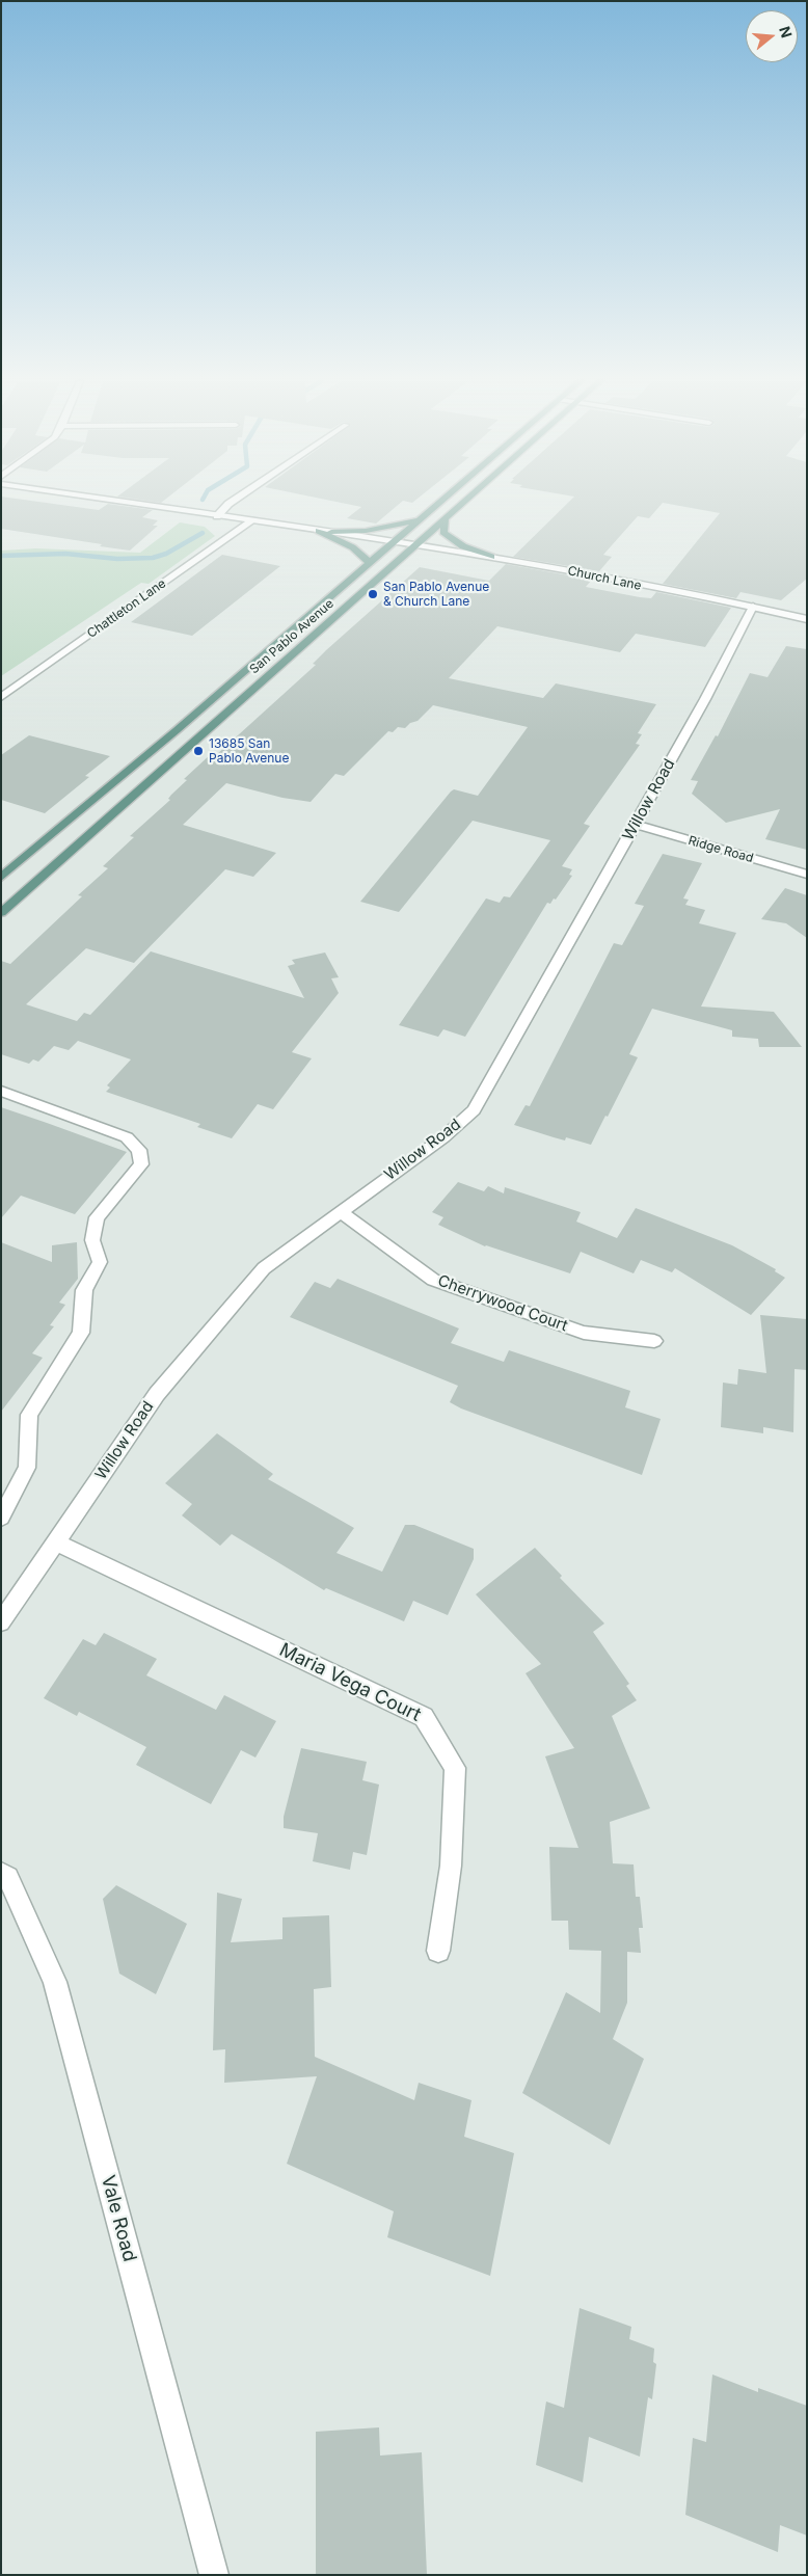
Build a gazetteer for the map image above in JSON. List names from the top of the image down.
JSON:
{
  "streets": {
    "main road": ["San Pablo Avenue"],
    "street": [
      "Church Lane",
      "Chattleton Lane",
      "Willow Road",
      "Ridge Road",
      "Cherrywood Court",
      "Maria Vega Court",
      "Vale Road"
    ]
  },
  "crossings": [
    ["Church Lane", "Chattleton Lane"],
    ["Church Lane", "San Pablo Avenue"],
    ["Church Lane", "Willow Road"],
    ["Willow Road", "Ridge Road"],
    ["Willow Road", "Cherrywood Court"],
    ["Willow Road", "Maria Vega Court"]
  ],
  "places": ["San Pablo Avenue & Church Lane", "13685 San Pablo Avenue"],
  "north": "right"
}
